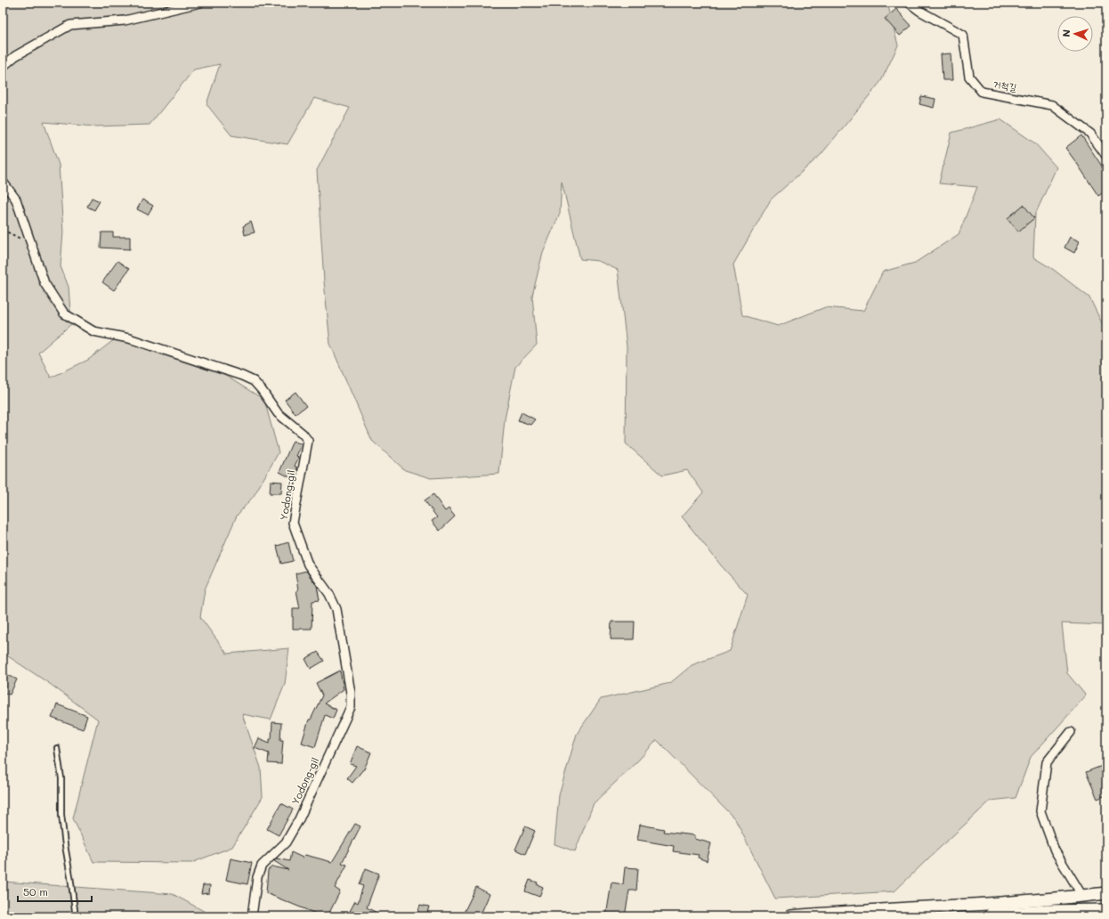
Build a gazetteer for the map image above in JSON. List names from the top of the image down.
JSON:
{
  "streets": {
    "street": ["거척길", "Yodong-gil"]
  },
  "scale_bar": "50 m",
  "north": "left"
}
